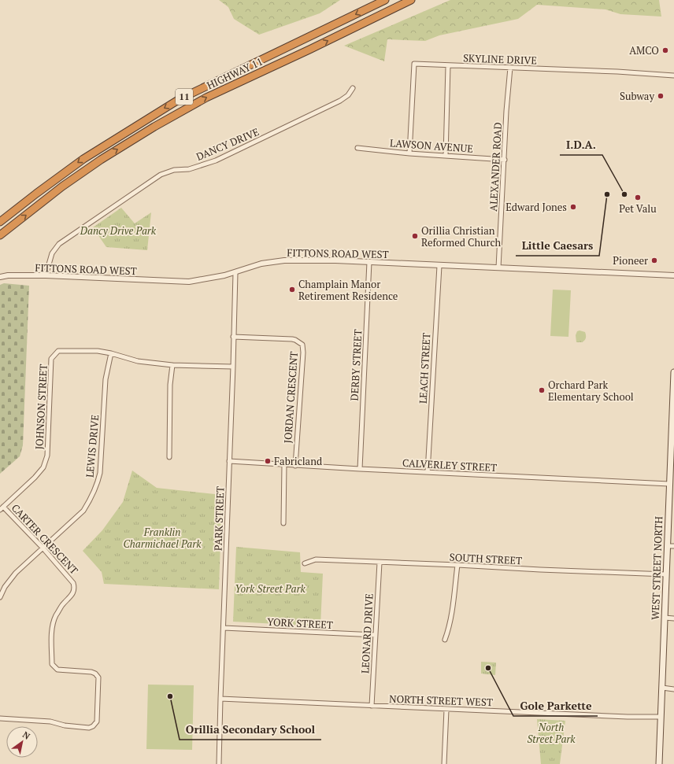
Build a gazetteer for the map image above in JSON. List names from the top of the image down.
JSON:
{
  "streets": {
    "highway": ["HIGHWAY 11", "11"],
    "main road": ["WEST STREET NORTH"],
    "street": [
      "SKYLINE DRIVE",
      "DANCY DRIVE",
      "LAWSON AVENUE",
      "ALEXANDER ROAD",
      "FITTONS ROAD WEST",
      "DERBY STREET",
      "LEACH STREET",
      "JORDAN CRESCENT",
      "JOHNSON STREET",
      "LEWIS DRIVE",
      "CALVERLEY STREET",
      "PARK STREET",
      "CARTER CRESCENT",
      "SOUTH STREET",
      "YORK STREET",
      "LEONARD DRIVE",
      "NORTH STREET WEST"
    ]
  },
  "crossings": [
    ["SKYLINE DRIVE", "LAWSON AVENUE"],
    ["SKYLINE DRIVE", "ALEXANDER ROAD"],
    ["DANCY DRIVE", "FITTONS ROAD WEST"],
    ["LAWSON AVENUE", "ALEXANDER ROAD"],
    ["ALEXANDER ROAD", "FITTONS ROAD WEST"],
    ["FITTONS ROAD WEST", "DERBY STREET"],
    ["FITTONS ROAD WEST", "LEACH STREET"],
    ["FITTONS ROAD WEST", "PARK STREET"],
    ["DERBY STREET", "CALVERLEY STREET"],
    ["LEACH STREET", "CALVERLEY STREET"],
    ["JORDAN CRESCENT", "CALVERLEY STREET"],
    ["JORDAN CRESCENT", "PARK STREET"],
    ["JOHNSON STREET", "LEWIS DRIVE"],
    ["JOHNSON STREET", "PARK STREET"],
    ["JOHNSON STREET", "CARTER CRESCENT"],
    ["LEWIS DRIVE", "CARTER CRESCENT"],
    ["CALVERLEY STREET", "PARK STREET"],
    ["CALVERLEY STREET", "WEST STREET NORTH"],
    ["PARK STREET", "YORK STREET"],
    ["PARK STREET", "NORTH STREET WEST"],
    ["SOUTH STREET", "WEST STREET NORTH"],
    ["SOUTH STREET", "LEONARD DRIVE"],
    ["WEST STREET NORTH", "NORTH STREET WEST"],
    ["YORK STREET", "LEONARD DRIVE"],
    ["LEONARD DRIVE", "NORTH STREET WEST"]
  ],
  "parks": [
    "Dancy Drive Park",
    "Franklin Charmichael Park",
    "York Street Park",
    "North Street Park"
  ],
  "places": [
    "AMCO",
    "Subway",
    "Little Caesars",
    "I.D.A.",
    "Pet Valu",
    "Edward Jones",
    "Orillia Christian Reformed Church",
    "Pioneer",
    "Champlain Manor Retirement Residence",
    "Orchard Park Elementary School",
    "Fabricland",
    "Gole Parkette",
    "Orillia Secondary School"
  ],
  "north": "top right"
}
